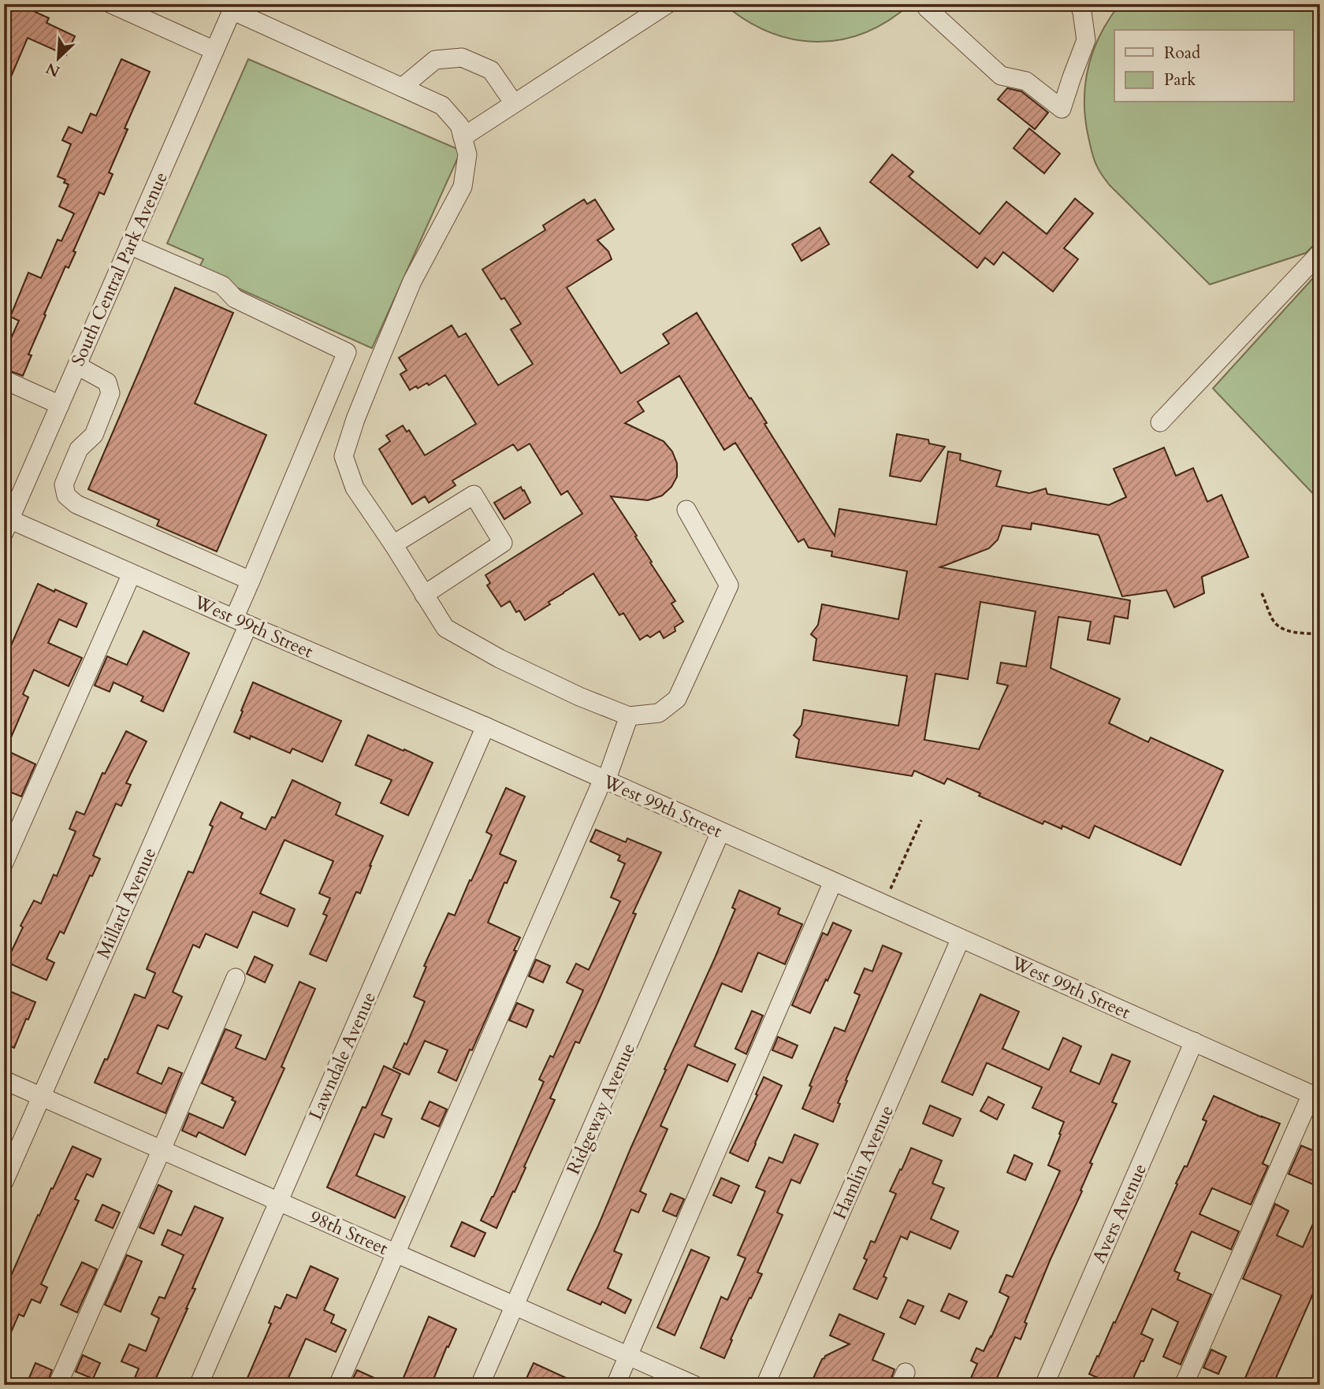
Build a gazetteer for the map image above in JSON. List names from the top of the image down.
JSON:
{
  "streets": {
    "street": [
      "South Central Park Avenue",
      "West 99th Street",
      "Millard Avenue",
      "Lawndale Avenue",
      "Ridgeway Avenue",
      "Hamlin Avenue",
      "Avers Avenue",
      "98th Street"
    ]
  },
  "crossings": [
    ["South Central Park Avenue", "West 99th Street"],
    ["South Central Park Avenue", "Millard Avenue"],
    ["West 99th Street", "Millard Avenue"],
    ["West 99th Street", "Lawndale Avenue"],
    ["West 99th Street", "Ridgeway Avenue"],
    ["West 99th Street", "Hamlin Avenue"],
    ["West 99th Street", "Avers Avenue"],
    ["Millard Avenue", "98th Street"],
    ["Lawndale Avenue", "98th Street"],
    ["Ridgeway Avenue", "98th Street"]
  ],
  "legend": ["Road", "Park"],
  "north": "bottom left"
}
